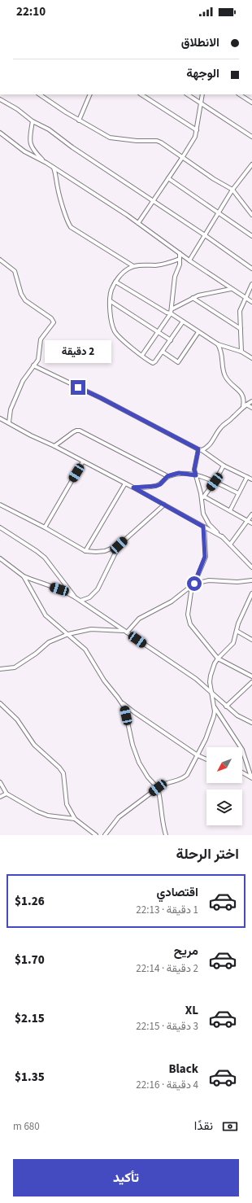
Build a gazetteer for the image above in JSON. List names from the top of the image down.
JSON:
{
  "north": "bottom left",
  "page": {
    "status": "22:10",
    "banner": ["الانطلاق", "الوجهة"],
    "bubble": "2 دقيقة",
    "heading": "اختر الرحلة",
    "list": [
      {
        "name": "اقتصادي",
        "note": "1 دقيقة · 22:13",
        "value": "$1.26"
      },
      {
        "name": "مريح",
        "note": "2 دقيقة · 22:14",
        "value": "$1.70"
      },
      {
        "name": "XL",
        "note": "3 دقيقة · 22:15",
        "value": "$2.15"
      },
      {
        "name": "Black",
        "note": "4 دقيقة · 22:16",
        "value": "$1.35"
      }
    ],
    "pay": ["نقدًا", "680 m"],
    "buttons": "تأكيد"
  }
}
